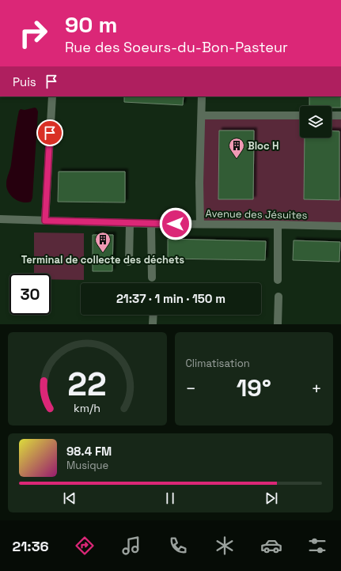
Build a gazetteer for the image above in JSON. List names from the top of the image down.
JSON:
{
  "streets": {
    "street": ["Avenue des Jésuites"]
  },
  "places": {
    "building": ["Bloc H", "Terminal de collecte des déchets"]
  },
  "page": {
    "turn": ["90 m", "Rue des Soeurs-du-Bon-Pasteur"],
    "then": "Puis",
    "limit": "30",
    "trip": "21:37 · 1 min · 150 m",
    "tile": "Climatisation",
    "heat": ["−", "19°", "+"],
    "song": ["98.4 FM", "Musique"],
    "tabs": "21:36",
    "gauge": ["22", "km/h"]
  }
}
